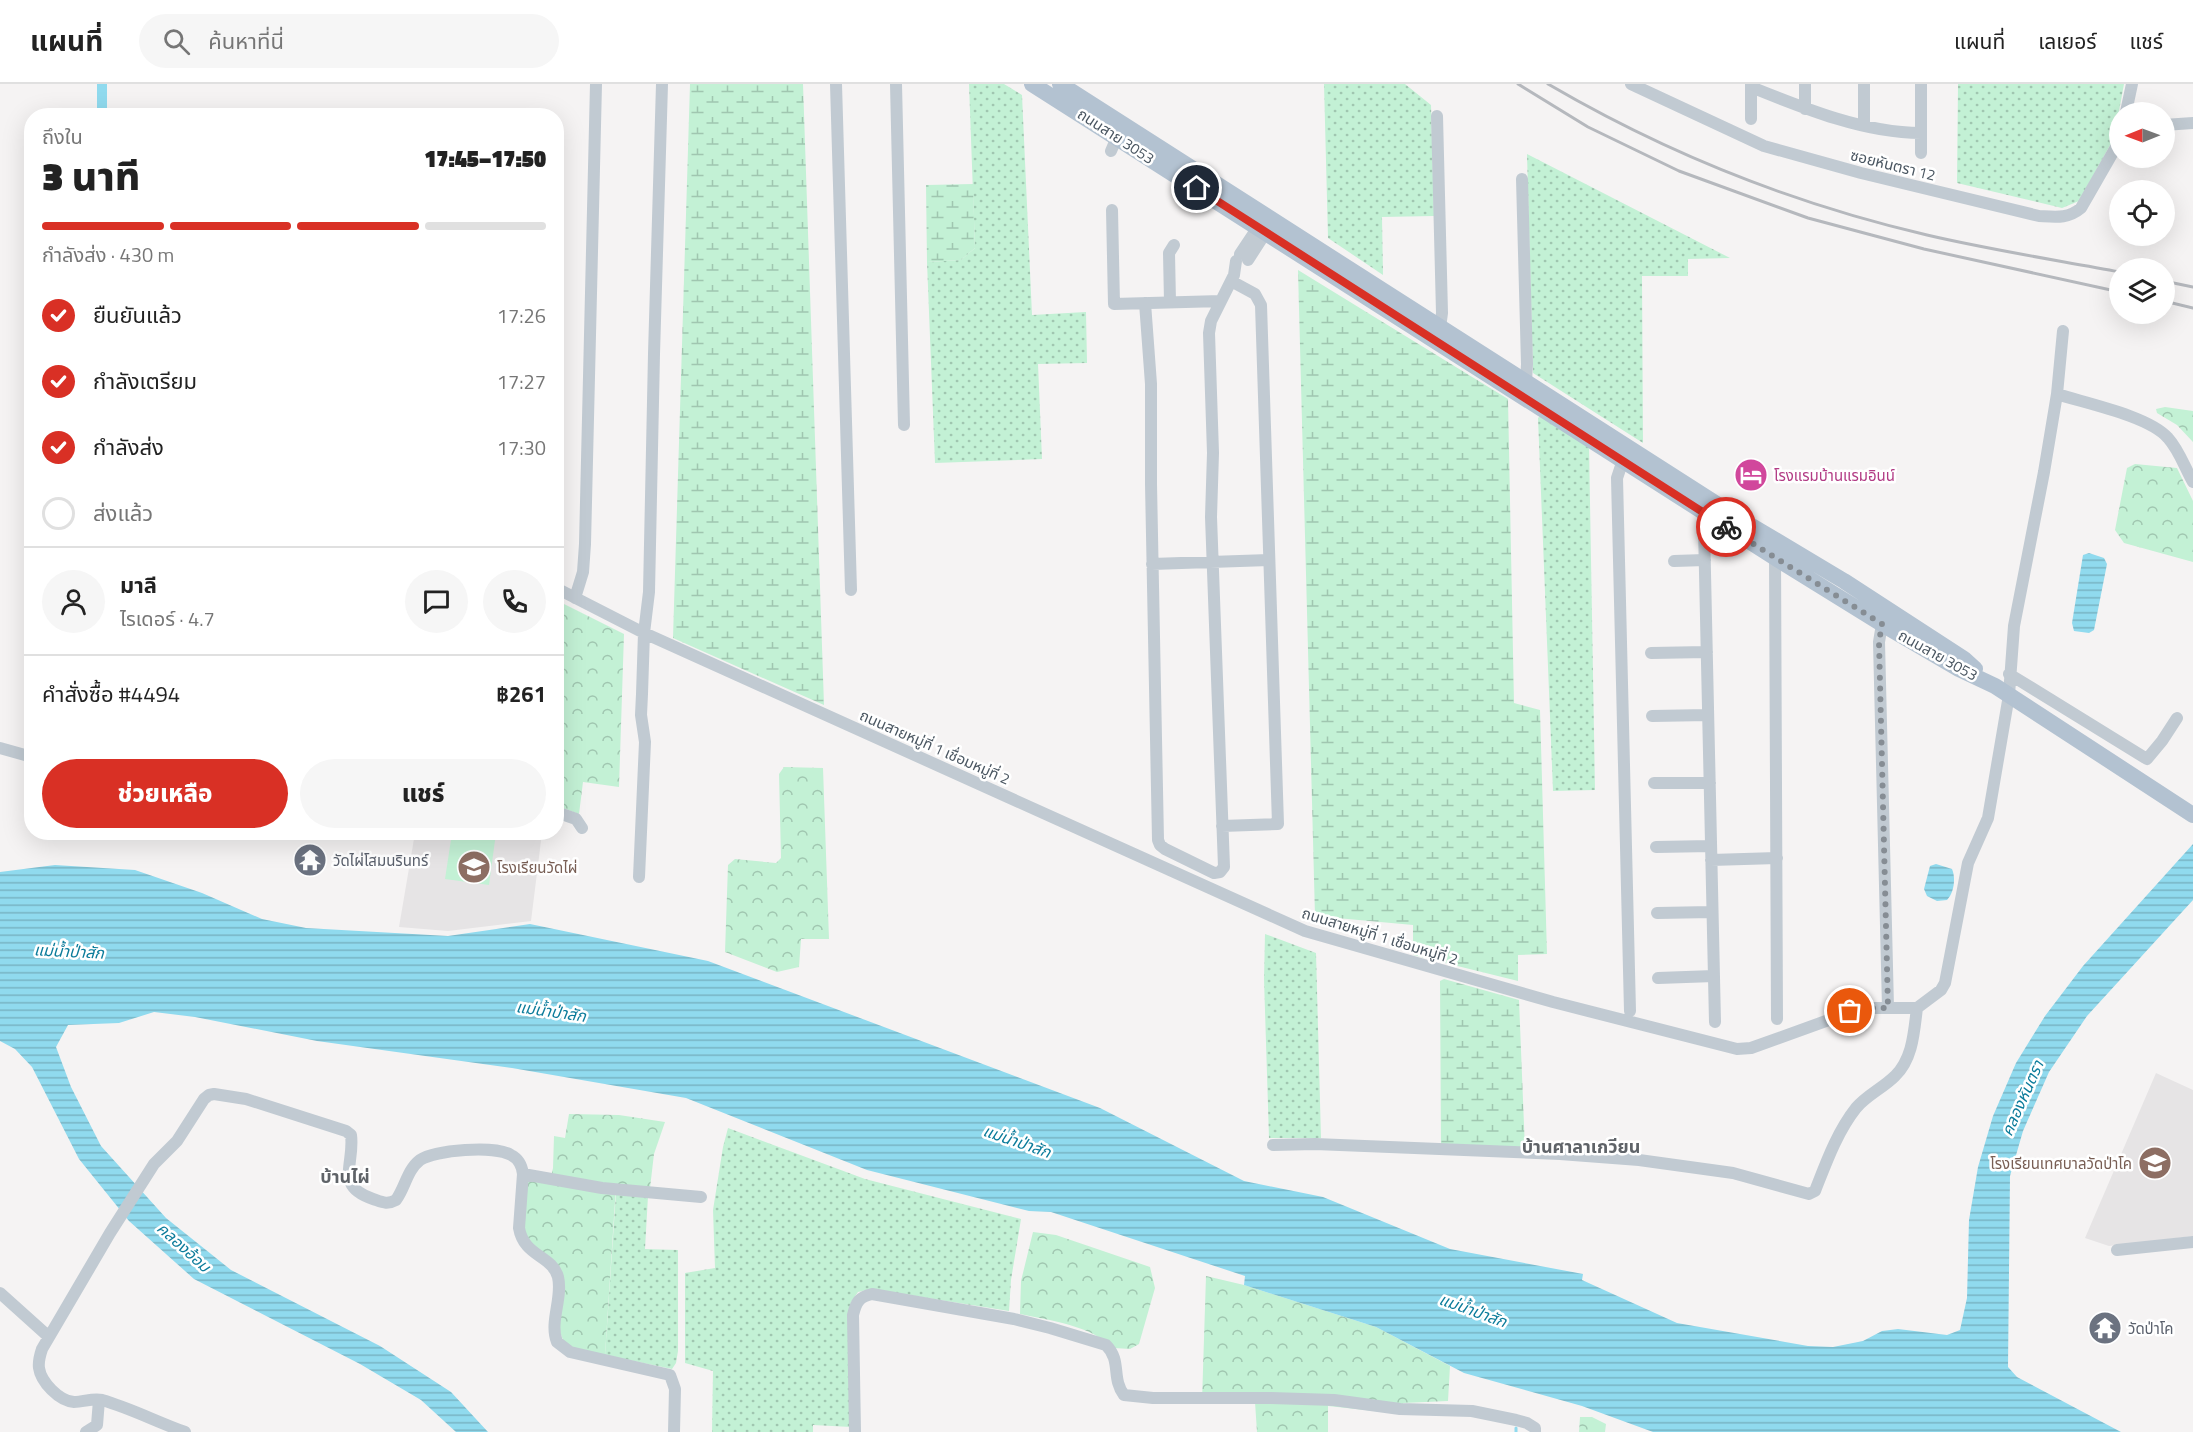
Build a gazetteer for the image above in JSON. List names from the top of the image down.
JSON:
{
  "streets": {
    "main road": ["ถนนสาย 3053"],
    "street": ["ซอยหันตรา 12", "ถนนสายหมู่ที่ 1 เชื่อมหมู่ที่ 2"]
  },
  "districts": ["บ้านศาลาเกวียน", "บ้านไผ่"],
  "water": ["แม่น้ำป่าสัก", "คลองหันตรา", "คลองอ้อม"],
  "places": {
    "hotel": ["โรงแรมบ้านแรมอินน์"],
    "temple": ["วัดไผ่โสมนรินทร์", "วัดป่าโค"],
    "school or university": ["โรงเรียนวัดไผ่", "โรงเรียนเทศบาลวัดป่าโค"]
  },
  "north": "left",
  "page": {
    "header": "แผนที่",
    "search": "ค้นหาที่นี่",
    "nav": ["แผนที่", "เลเยอร์", "แชร์"],
    "heading": ["3 นาที", "ถึงใน", "17:45–17:50"],
    "panel": [
      "มาลี",
      "ไรเดอร์ · 4.7",
      "คำสั่งซื้อ #4494",
      "฿261"
    ],
    "bar": "กำลังส่ง · 430 m",
    "list": [
      ["ยืนยันแล้ว", "17:26"],
      ["กำลังเตรียม", "17:27"],
      ["กำลังส่ง", "17:30"],
      "ส่งแล้ว"
    ],
    "buttons": ["ช่วยเหลือ", "แชร์"]
  }
}
